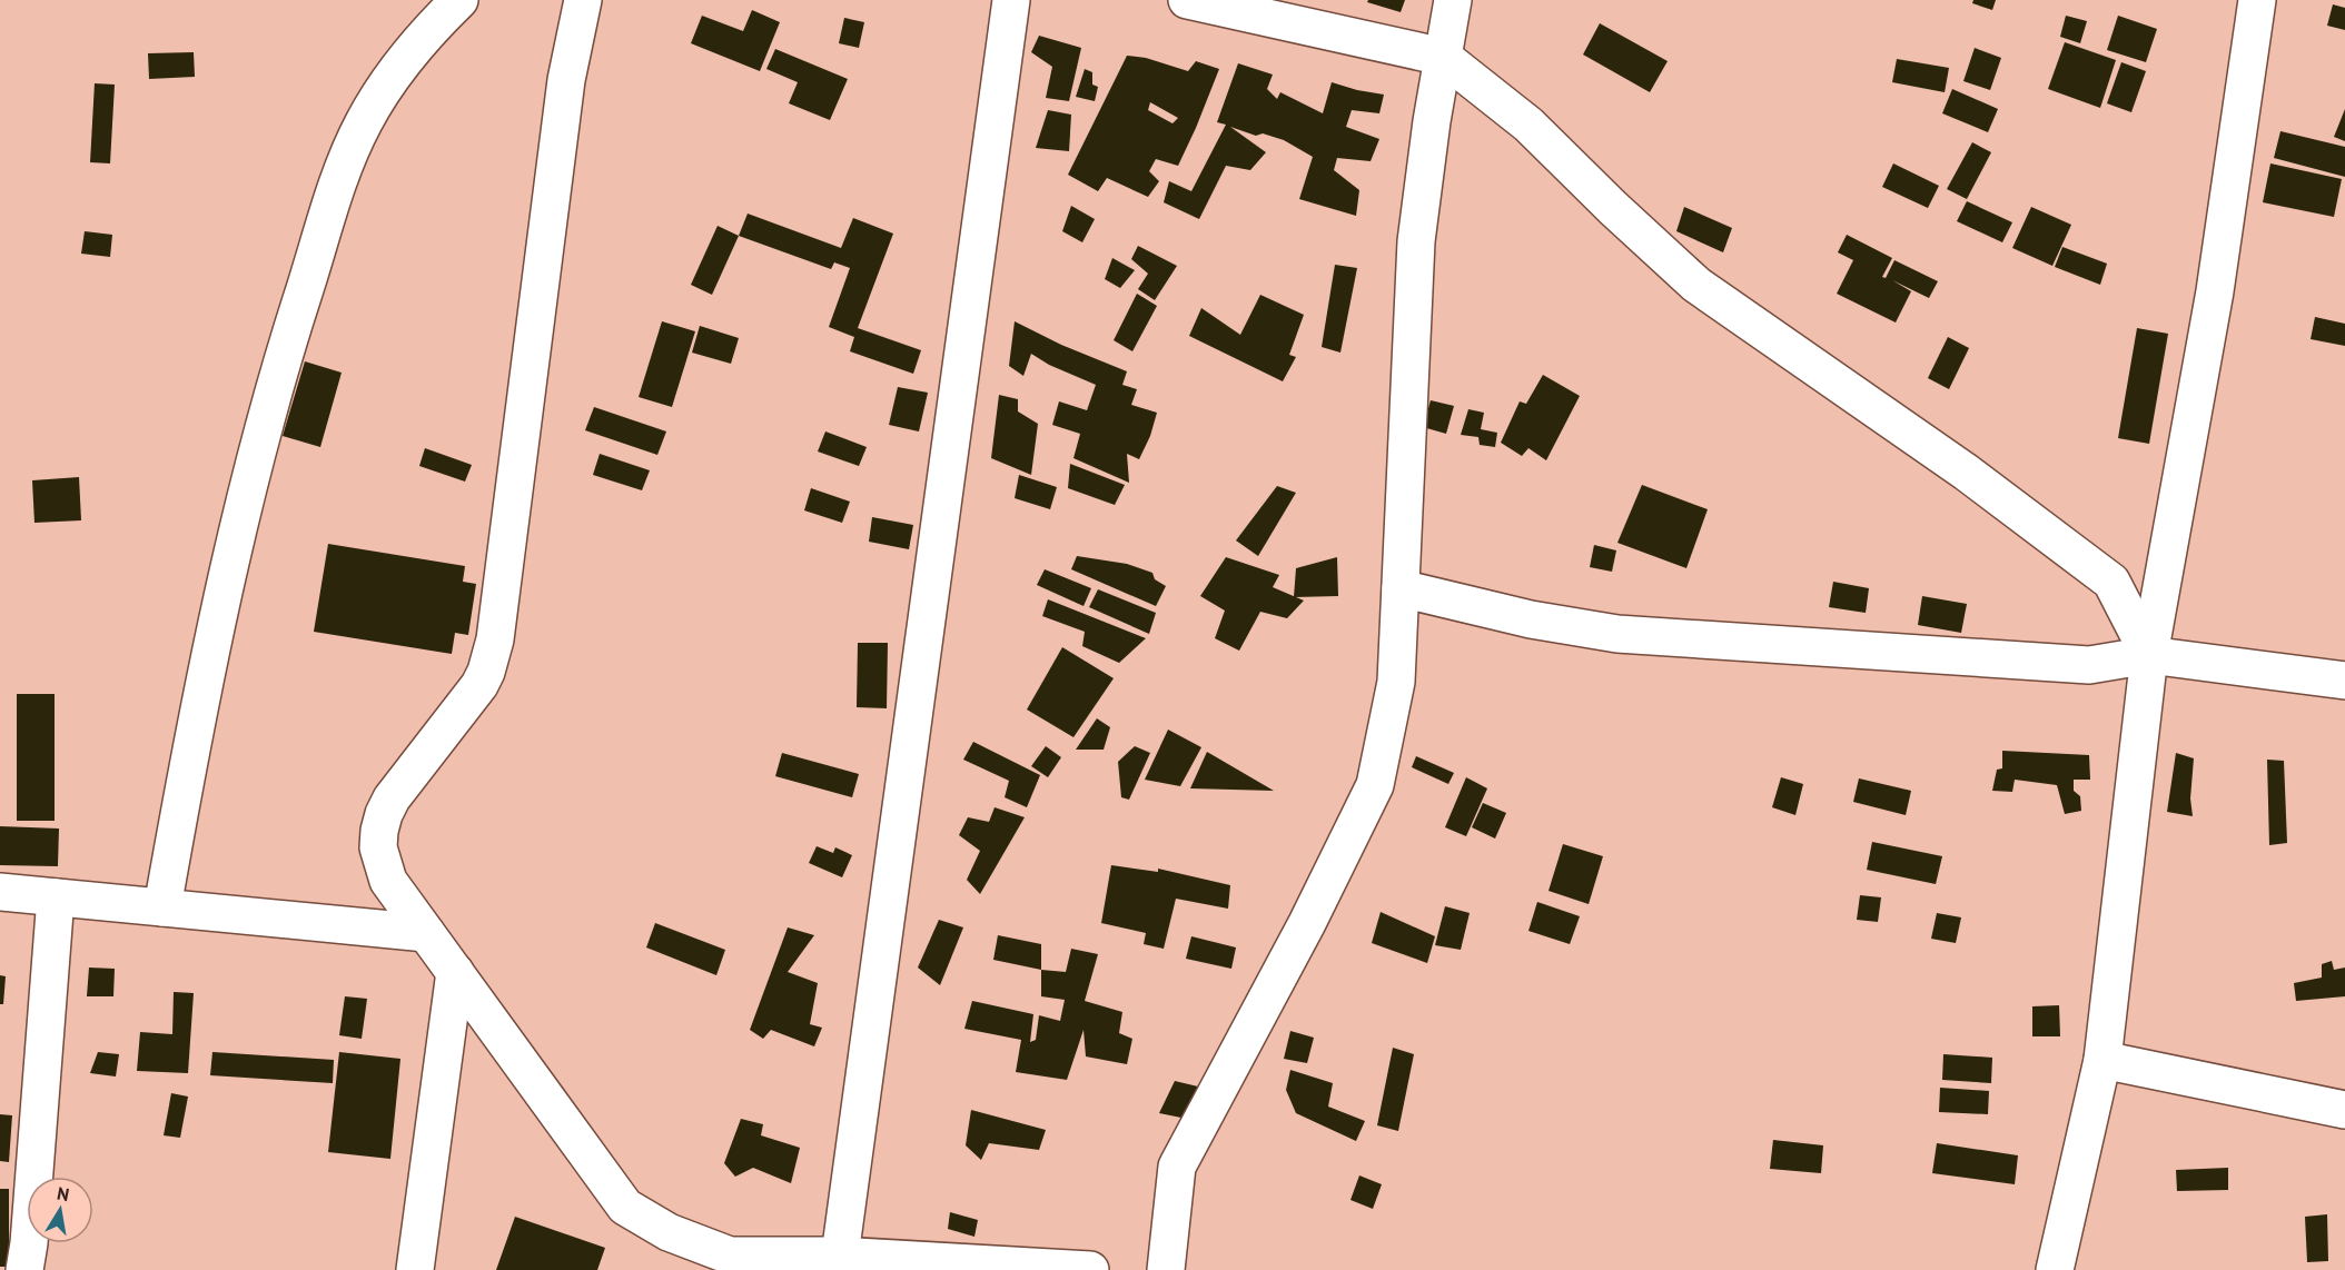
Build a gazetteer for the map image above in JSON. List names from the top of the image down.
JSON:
{
  "north": "top"
}
